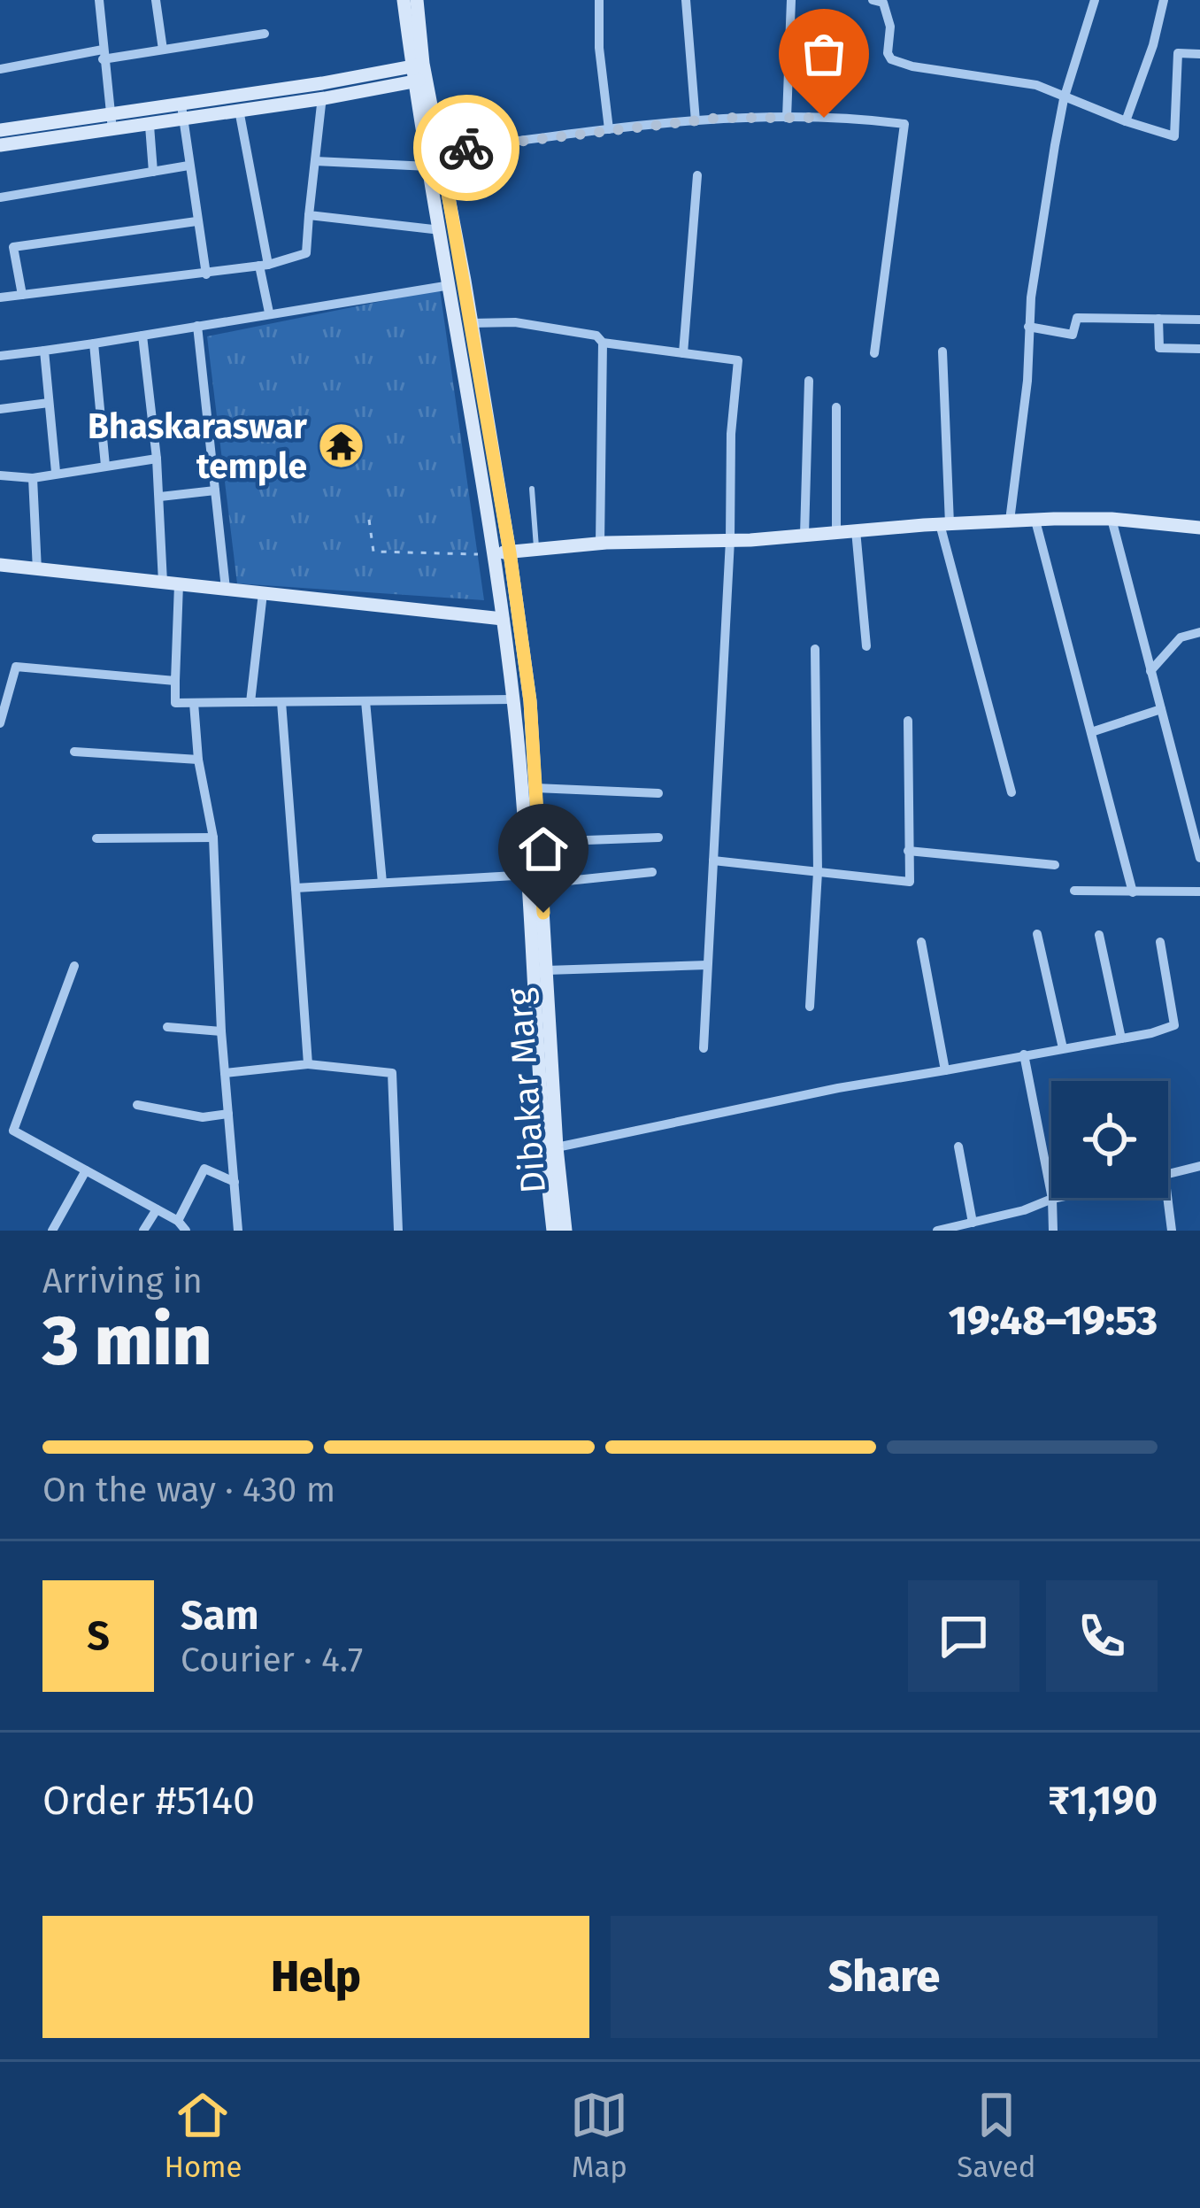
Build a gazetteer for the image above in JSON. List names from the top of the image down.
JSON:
{
  "streets": {
    "main road": ["Dibakar Marg"]
  },
  "places": {
    "temple": ["Bhaskaraswar temple"]
  },
  "page": {
    "heading": ["3 min", "Arriving in", "19:48–19:53"],
    "panel": [
      "Sam",
      "Courier · 4.7",
      "Order #5140",
      "₹1,190"
    ],
    "bar": "On the way · 430 m",
    "round": "S",
    "buttons": ["Help", "Share"],
    "tabs": ["Home", "Map", "Saved"]
  }
}
